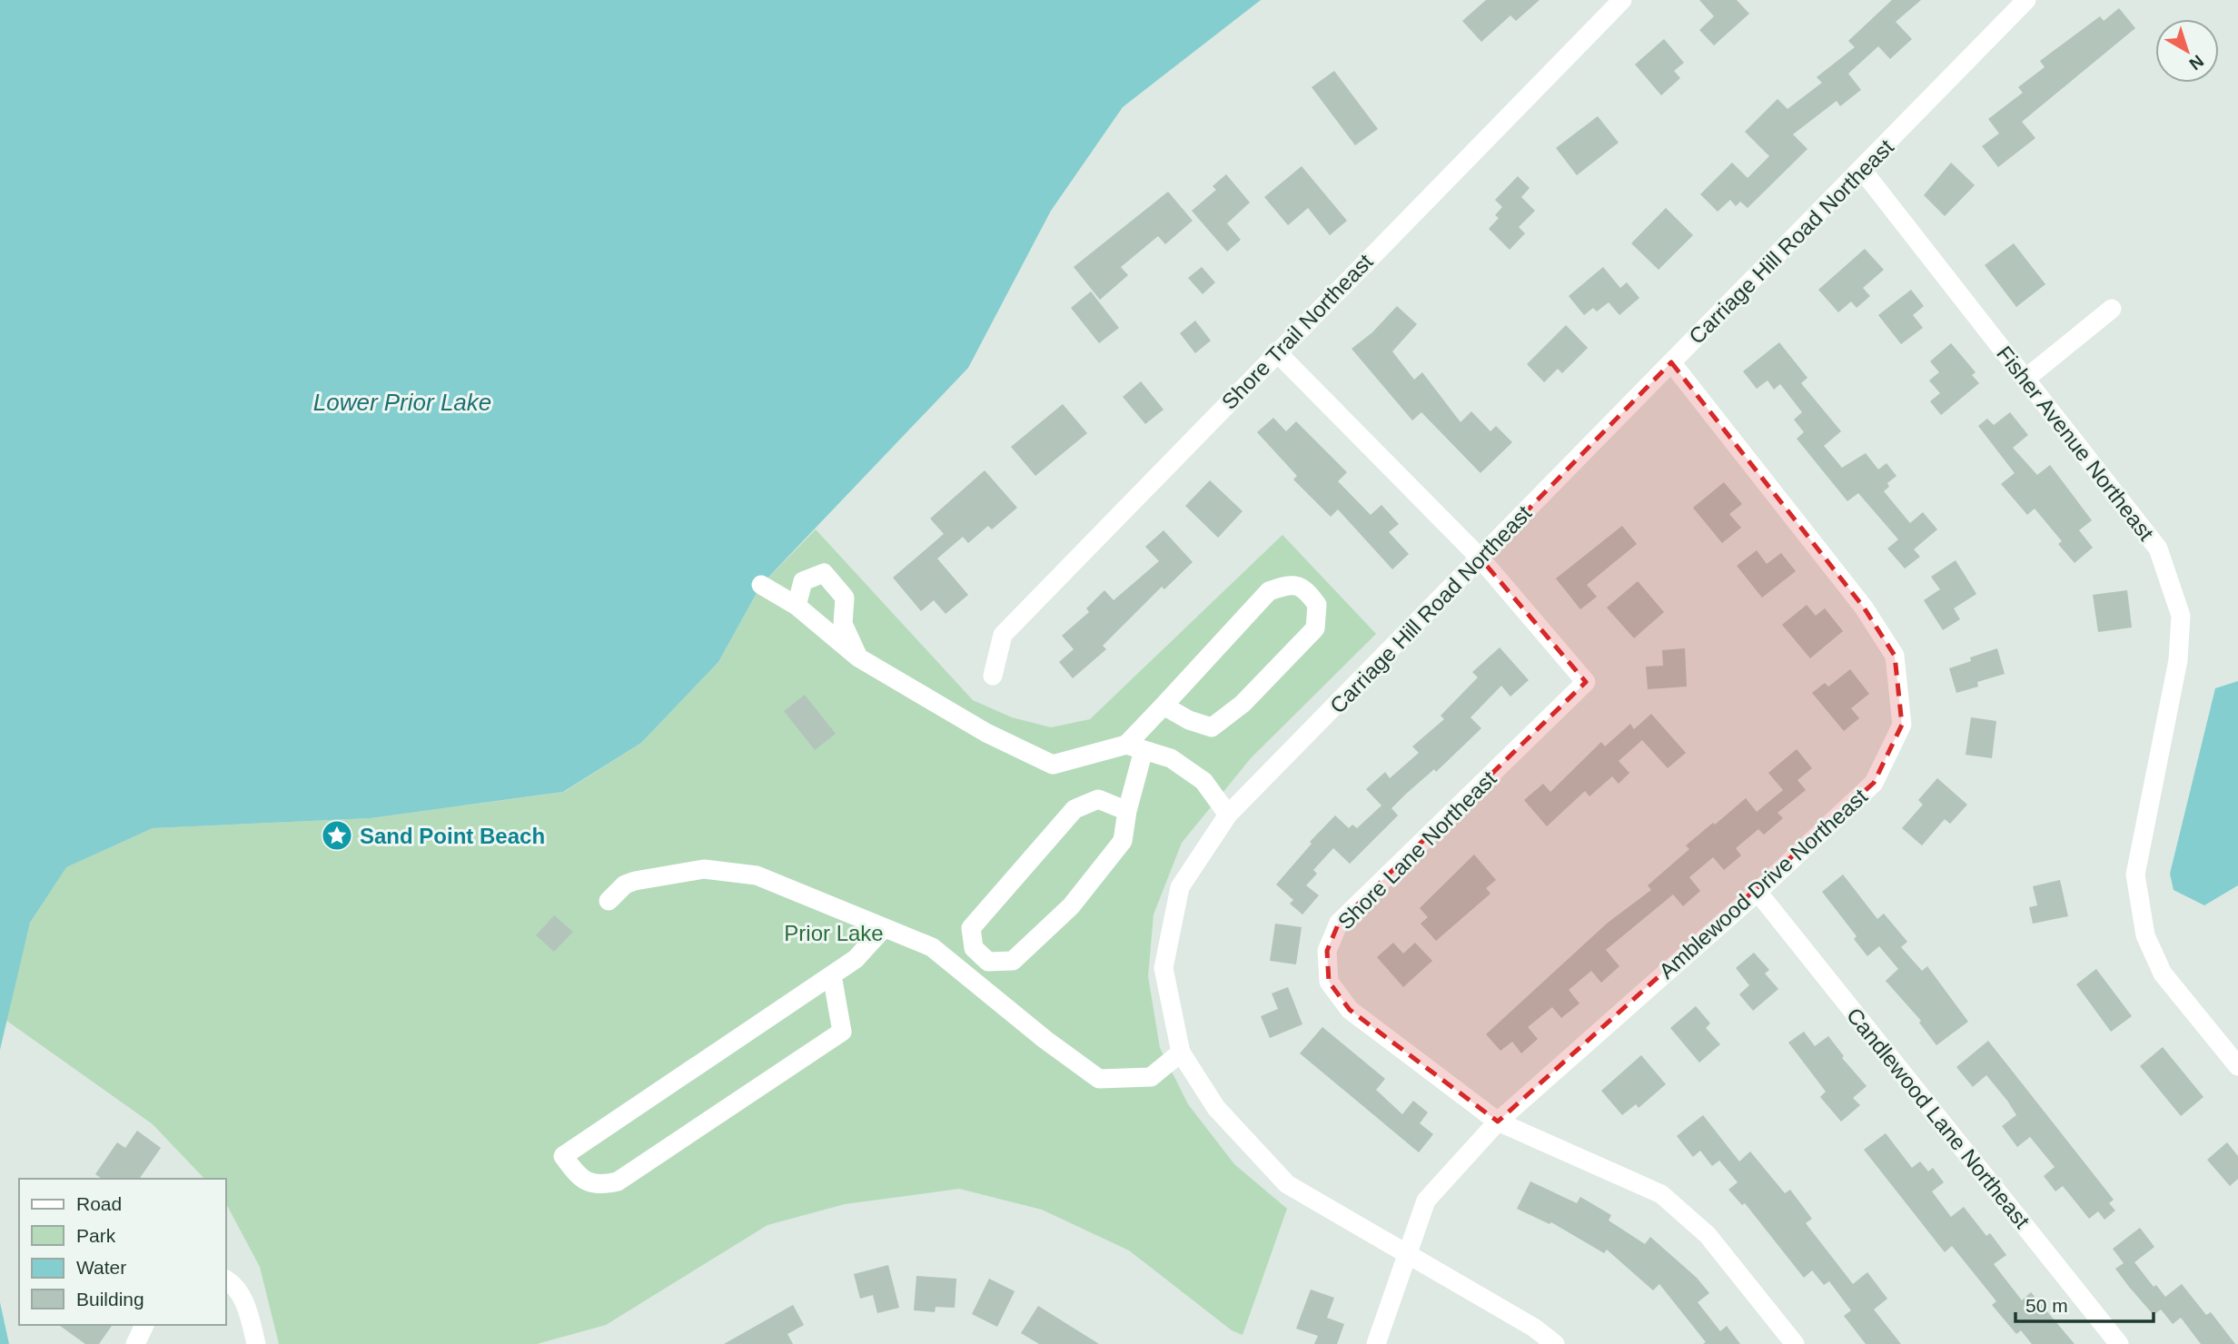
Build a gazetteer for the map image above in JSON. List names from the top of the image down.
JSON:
{
  "streets": {
    "street": [
      "Carriage Hill Road Northeast",
      "Shore Trail Northeast",
      "Fisher Avenue Northeast",
      "Shore Lane Northeast",
      "Amblewood Drive Northeast",
      "Candlewood Lane Northeast"
    ]
  },
  "crossings": [
    ["Carriage Hill Road Northeast", "Fisher Avenue Northeast"],
    ["Carriage Hill Road Northeast", "Shore Lane Northeast"],
    ["Carriage Hill Road Northeast", "Amblewood Drive Northeast"],
    ["Shore Trail Northeast", "Shore Lane Northeast"],
    ["Shore Lane Northeast", "Amblewood Drive Northeast"],
    ["Amblewood Drive Northeast", "Candlewood Lane Northeast"]
  ],
  "water": ["Lower Prior Lake"],
  "parks": ["Prior Lake"],
  "places": {
    "place": ["Sand Point Beach"]
  },
  "legend": [
    "Road",
    "Park",
    "Water",
    "Building"
  ],
  "scale_bar": "50 m",
  "north": "bottom right"
}
